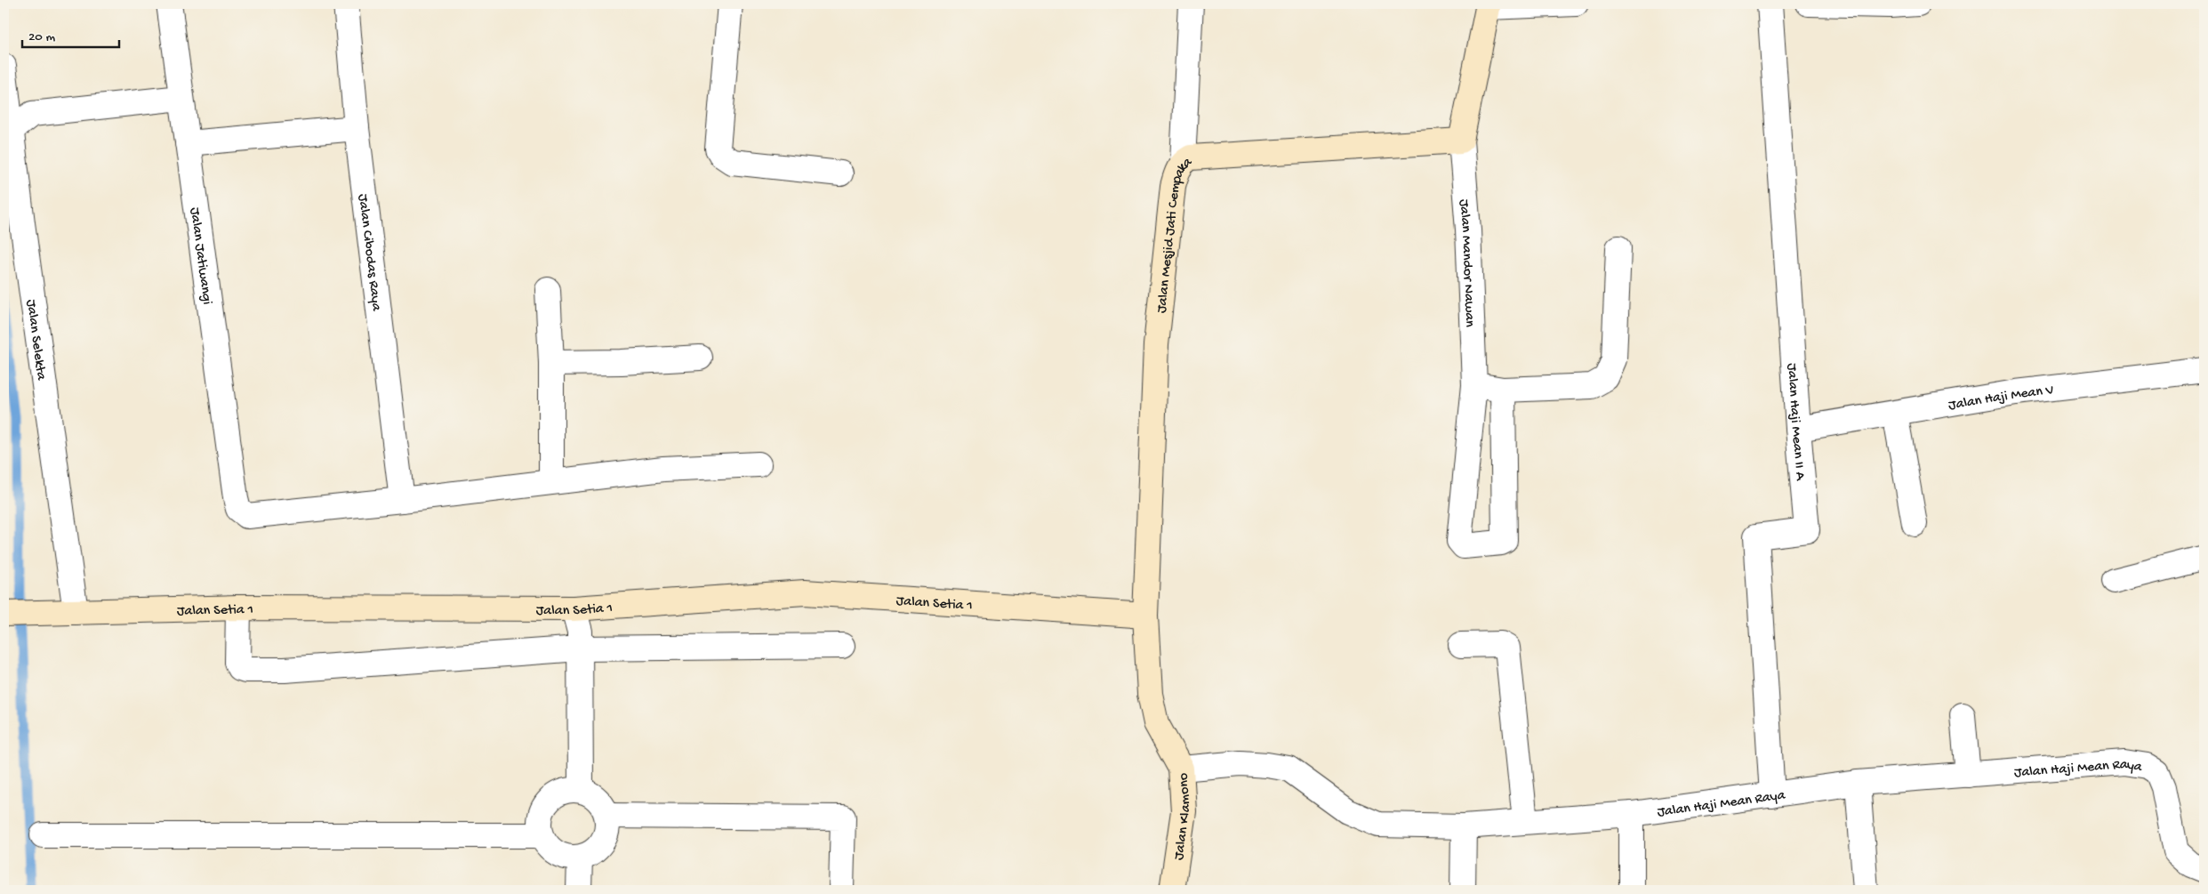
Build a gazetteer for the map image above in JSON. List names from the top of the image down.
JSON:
{
  "streets": {
    "street": [
      "Jalan Mesjid Jati Cempaka",
      "Jalan Cibodas Raya",
      "Jalan Jatiwangi",
      "Jalan Mandor Nawan",
      "Jalan Selekta",
      "Jalan Haji Mean V",
      "Jalan Haji Mean II A",
      "Jalan Setia 1",
      "Jalan Haji Mean Raya",
      "Jalan Klamono"
    ]
  },
  "crossings": [
    ["Jalan Mesjid Jati Cempaka", "Jalan Mandor Nawan"],
    ["Jalan Mesjid Jati Cempaka", "Jalan Setia 1"],
    ["Jalan Mesjid Jati Cempaka", "Jalan Klamono"],
    ["Jalan Cibodas Raya", "Jalan Jatiwangi"],
    ["Jalan Selekta", "Jalan Setia 1"],
    ["Jalan Haji Mean V", "Jalan Haji Mean II A"],
    ["Jalan Haji Mean II A", "Jalan Haji Mean Raya"],
    ["Jalan Setia 1", "Jalan Klamono"],
    ["Jalan Haji Mean Raya", "Jalan Klamono"]
  ],
  "scale_bar": "20 m"
}
